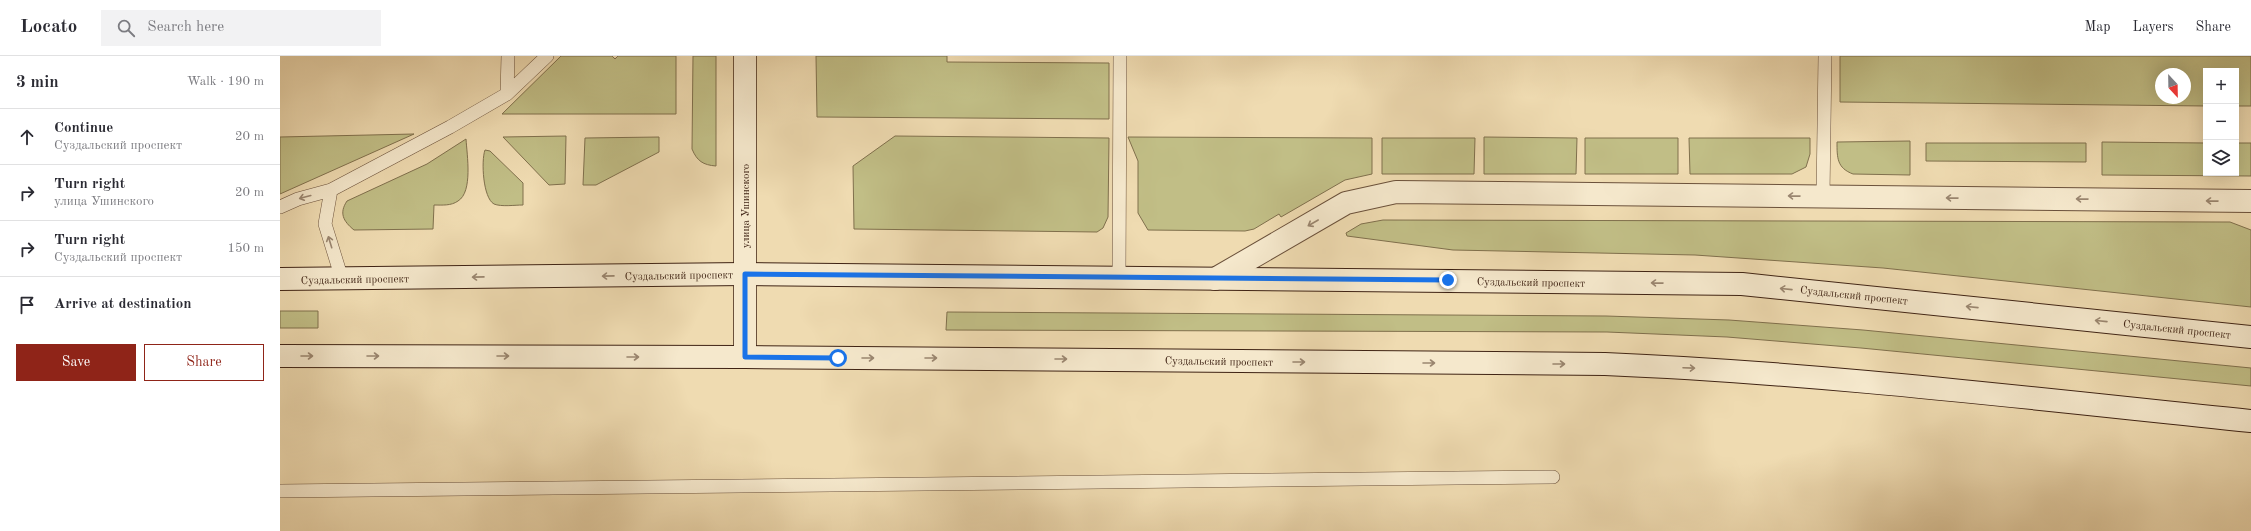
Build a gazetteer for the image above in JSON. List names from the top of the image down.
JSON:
{
  "streets": {
    "main road": ["улица Ушинского", "Суздальский проспект"]
  },
  "crossings": [
    ["улица Ушинского", "Суздальский проспект"]
  ],
  "north": "bottom",
  "page": {
    "header": "Locato",
    "search": "Search here",
    "nav": ["Map", "Layers", "Share"],
    "heading": ["3 min", "Walk · 190 m"],
    "map_buttons": ["+", "−"],
    "list": [
      ["Continue", "Суздальский проспект", "20 m"],
      ["Turn right", "улица Ушинского", "20 m"],
      ["Turn right", "Суздальский проспект", "150 m"],
      "Arrive at destination"
    ],
    "buttons": ["Save", "Share"]
  }
}
